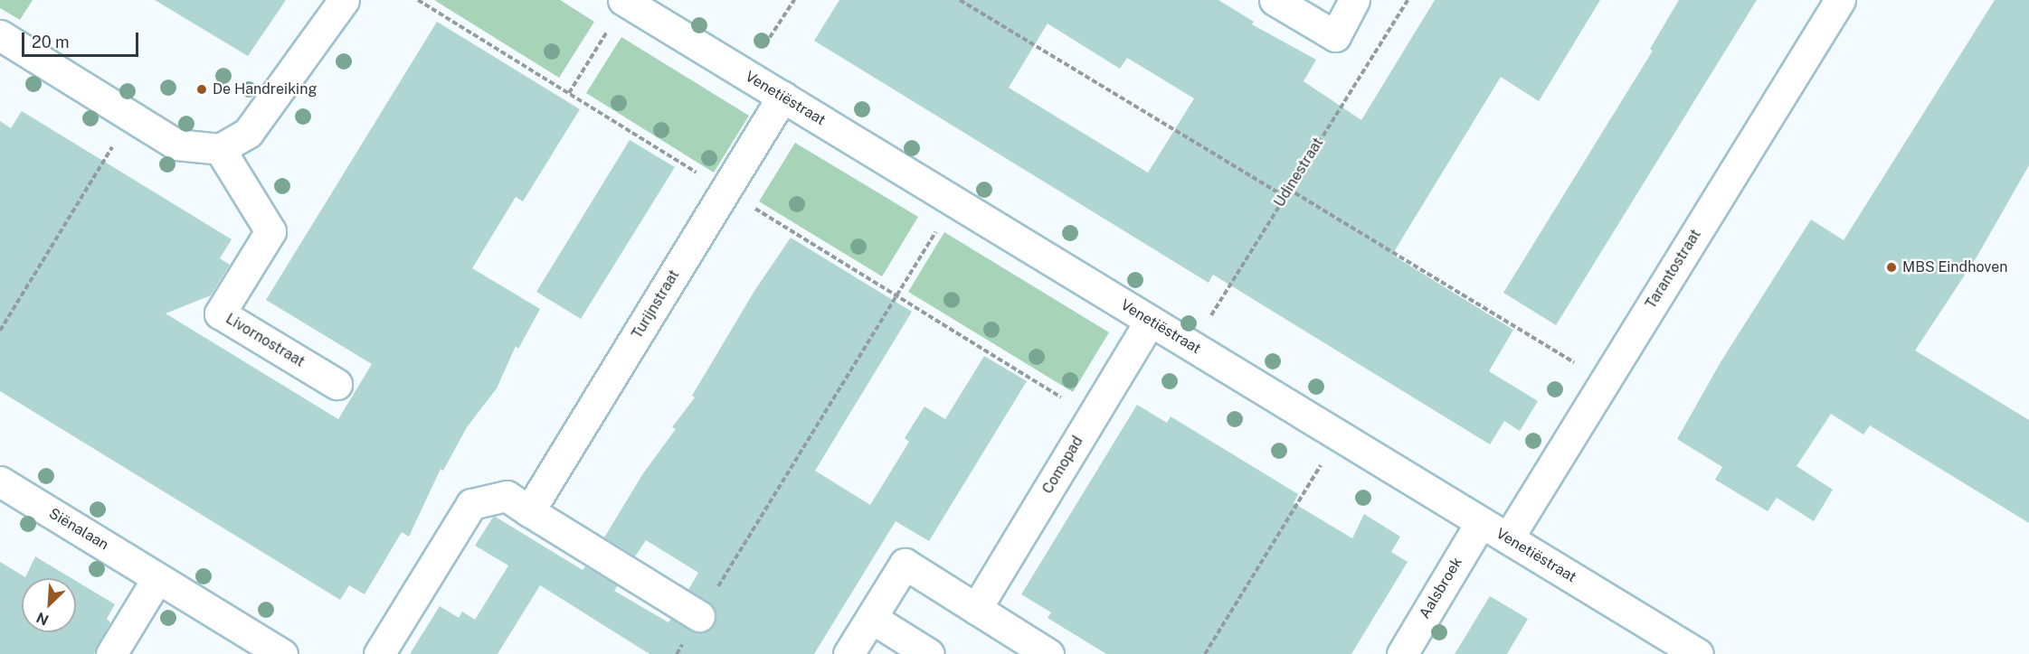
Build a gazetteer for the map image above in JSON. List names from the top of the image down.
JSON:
{
  "streets": {
    "street": [
      "Venetiëstraat",
      "Tarantostraat",
      "Turijnstraat",
      "Livornostraat",
      "Comopad",
      "Siënalaan",
      "Aalsbroek"
    ],
    "path": ["Udinestraat"]
  },
  "crossings": [
    ["Venetiëstraat", "Udinestraat"],
    ["Venetiëstraat", "Tarantostraat"],
    ["Venetiëstraat", "Turijnstraat"],
    ["Venetiëstraat", "Comopad"],
    ["Venetiëstraat", "Aalsbroek"]
  ],
  "places": ["De Handreiking", "MBS Eindhoven"],
  "scale_bar": "20 m",
  "north": "bottom left"
}
